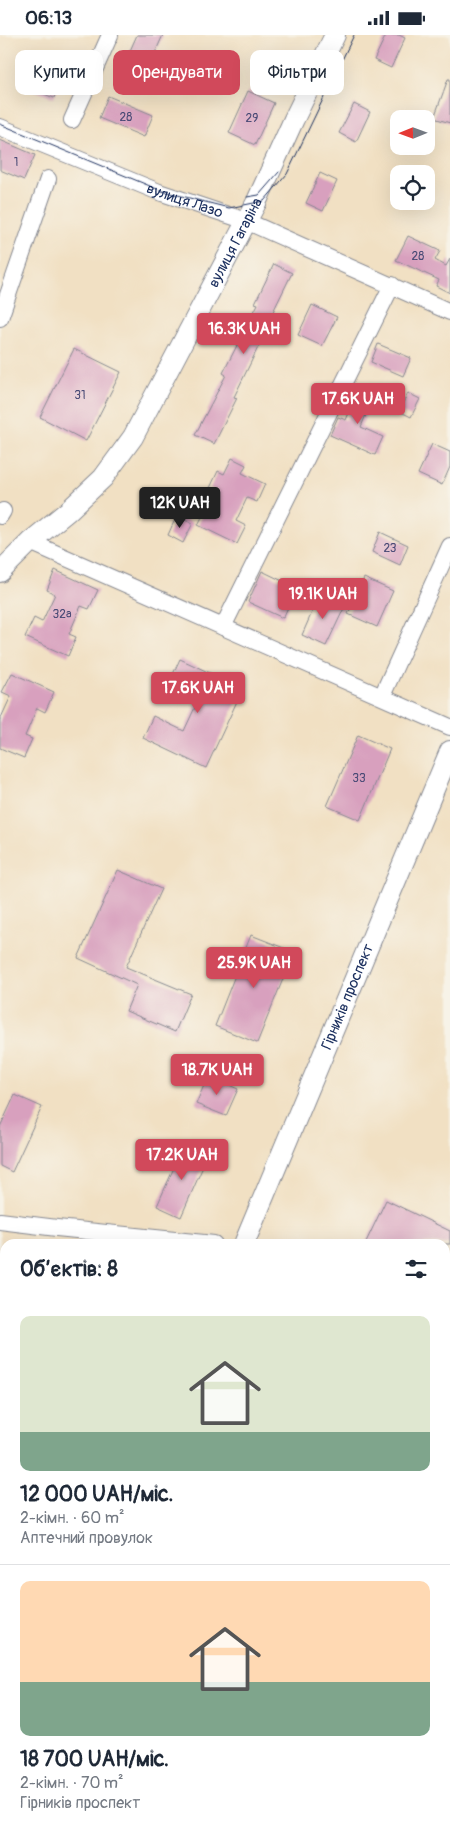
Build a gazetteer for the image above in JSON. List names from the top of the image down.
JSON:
{
  "streets": {
    "main road": ["вулиця Гагаріна", "Гірників проспект"],
    "street": ["вулиця Лазо"]
  },
  "crossings": [
    ["вулиця Лазо", "вулиця Гагаріна"]
  ],
  "house_numbers": [
    "28",
    "29",
    "1",
    "28",
    "31",
    "23",
    "32а",
    "33"
  ],
  "north": "left",
  "page": {
    "status": "06:13",
    "chip": ["Купити", "Орендувати", "Фільтри"],
    "price": [
      "16.3K UAH",
      "17.6K UAH",
      "12K UAH",
      "19.1K UAH",
      "17.6K UAH",
      "25.9K UAH",
      "18.7K UAH",
      "17.2K UAH"
    ],
    "heading": "Об’єктів: 8",
    "list": [
      {
        "name": "12 000 UAH/міс.",
        "note": "2-кімн. · 60 m² · Аптечний провулок"
      },
      {
        "name": "18 700 UAH/міс.",
        "note": "2-кімн. · 70 m² · Гірників проспект"
      }
    ]
  }
}
